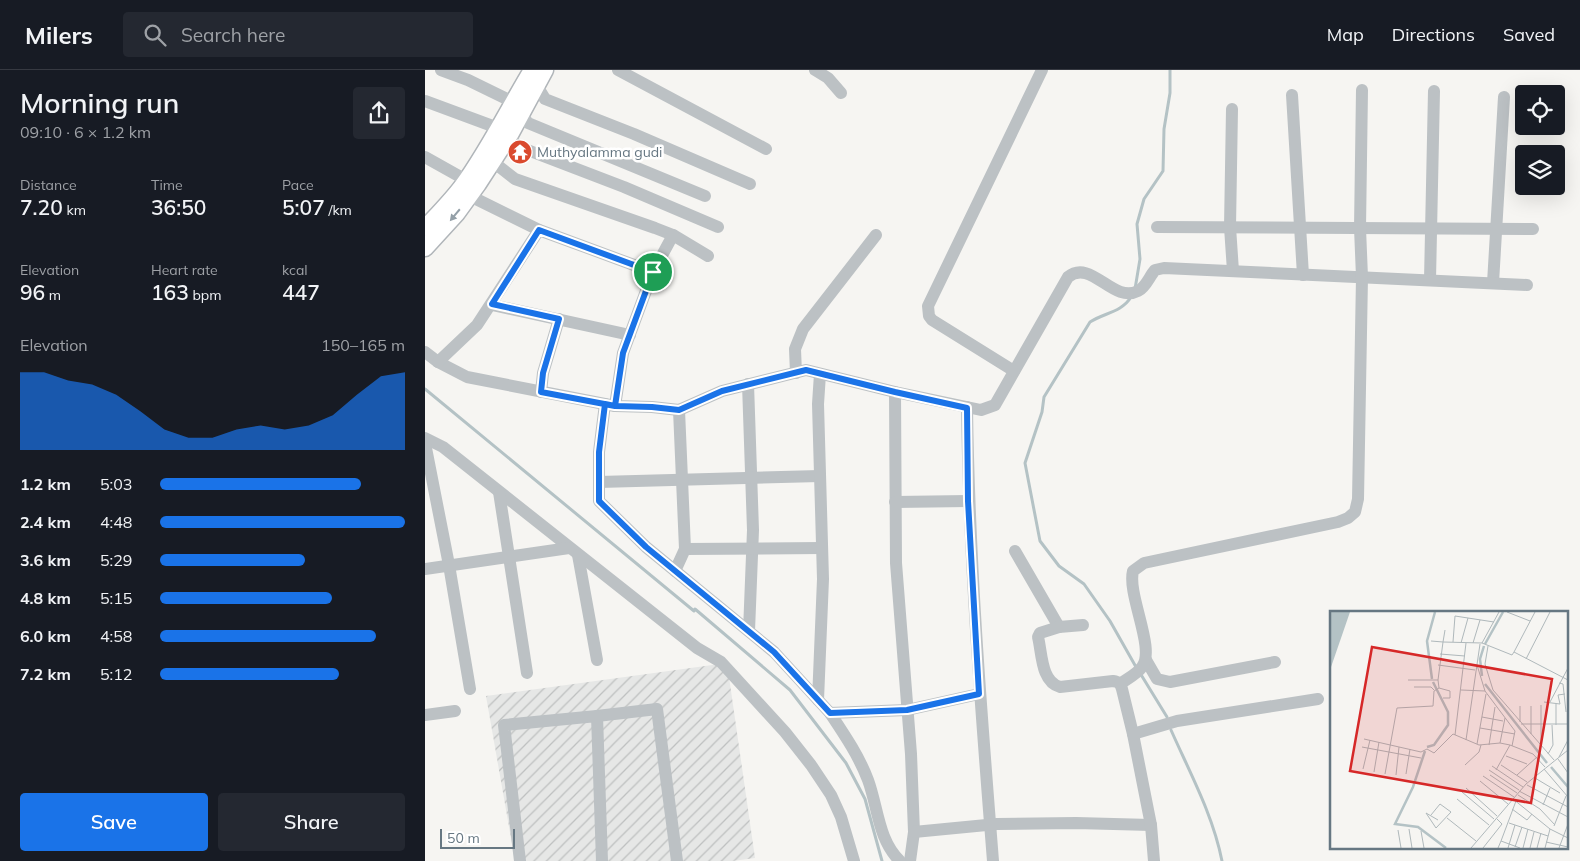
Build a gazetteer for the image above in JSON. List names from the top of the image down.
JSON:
{
  "places": {
    "temple": ["Muthyalamma gudi"]
  },
  "scale_bar": "50 m",
  "page": {
    "header": "Milers",
    "search": "Search here",
    "nav": ["Map", "Directions", "Saved"],
    "heading": ["Morning run", "09:10 · 6 × 1.2 km"],
    "stats": [
      ["Distance", "7.20 km"],
      ["Time", "36:50"],
      ["Pace", "5:07 /km"],
      ["Elevation", "96 m"],
      ["Heart rate", "163 bpm"],
      ["kcal", "447"]
    ],
    "chart": ["Elevation", "150–165 m"],
    "list": [
      {
        "name": "1.2 km",
        "note": "5:03"
      },
      {
        "name": "2.4 km",
        "note": "4:48"
      },
      {
        "name": "3.6 km",
        "note": "5:29"
      },
      {
        "name": "4.8 km",
        "note": "5:15"
      },
      {
        "name": "6.0 km",
        "note": "4:58"
      },
      {
        "name": "7.2 km",
        "note": "5:12"
      }
    ],
    "buttons": ["Save", "Share"],
    "scale": "50 m"
  }
}
